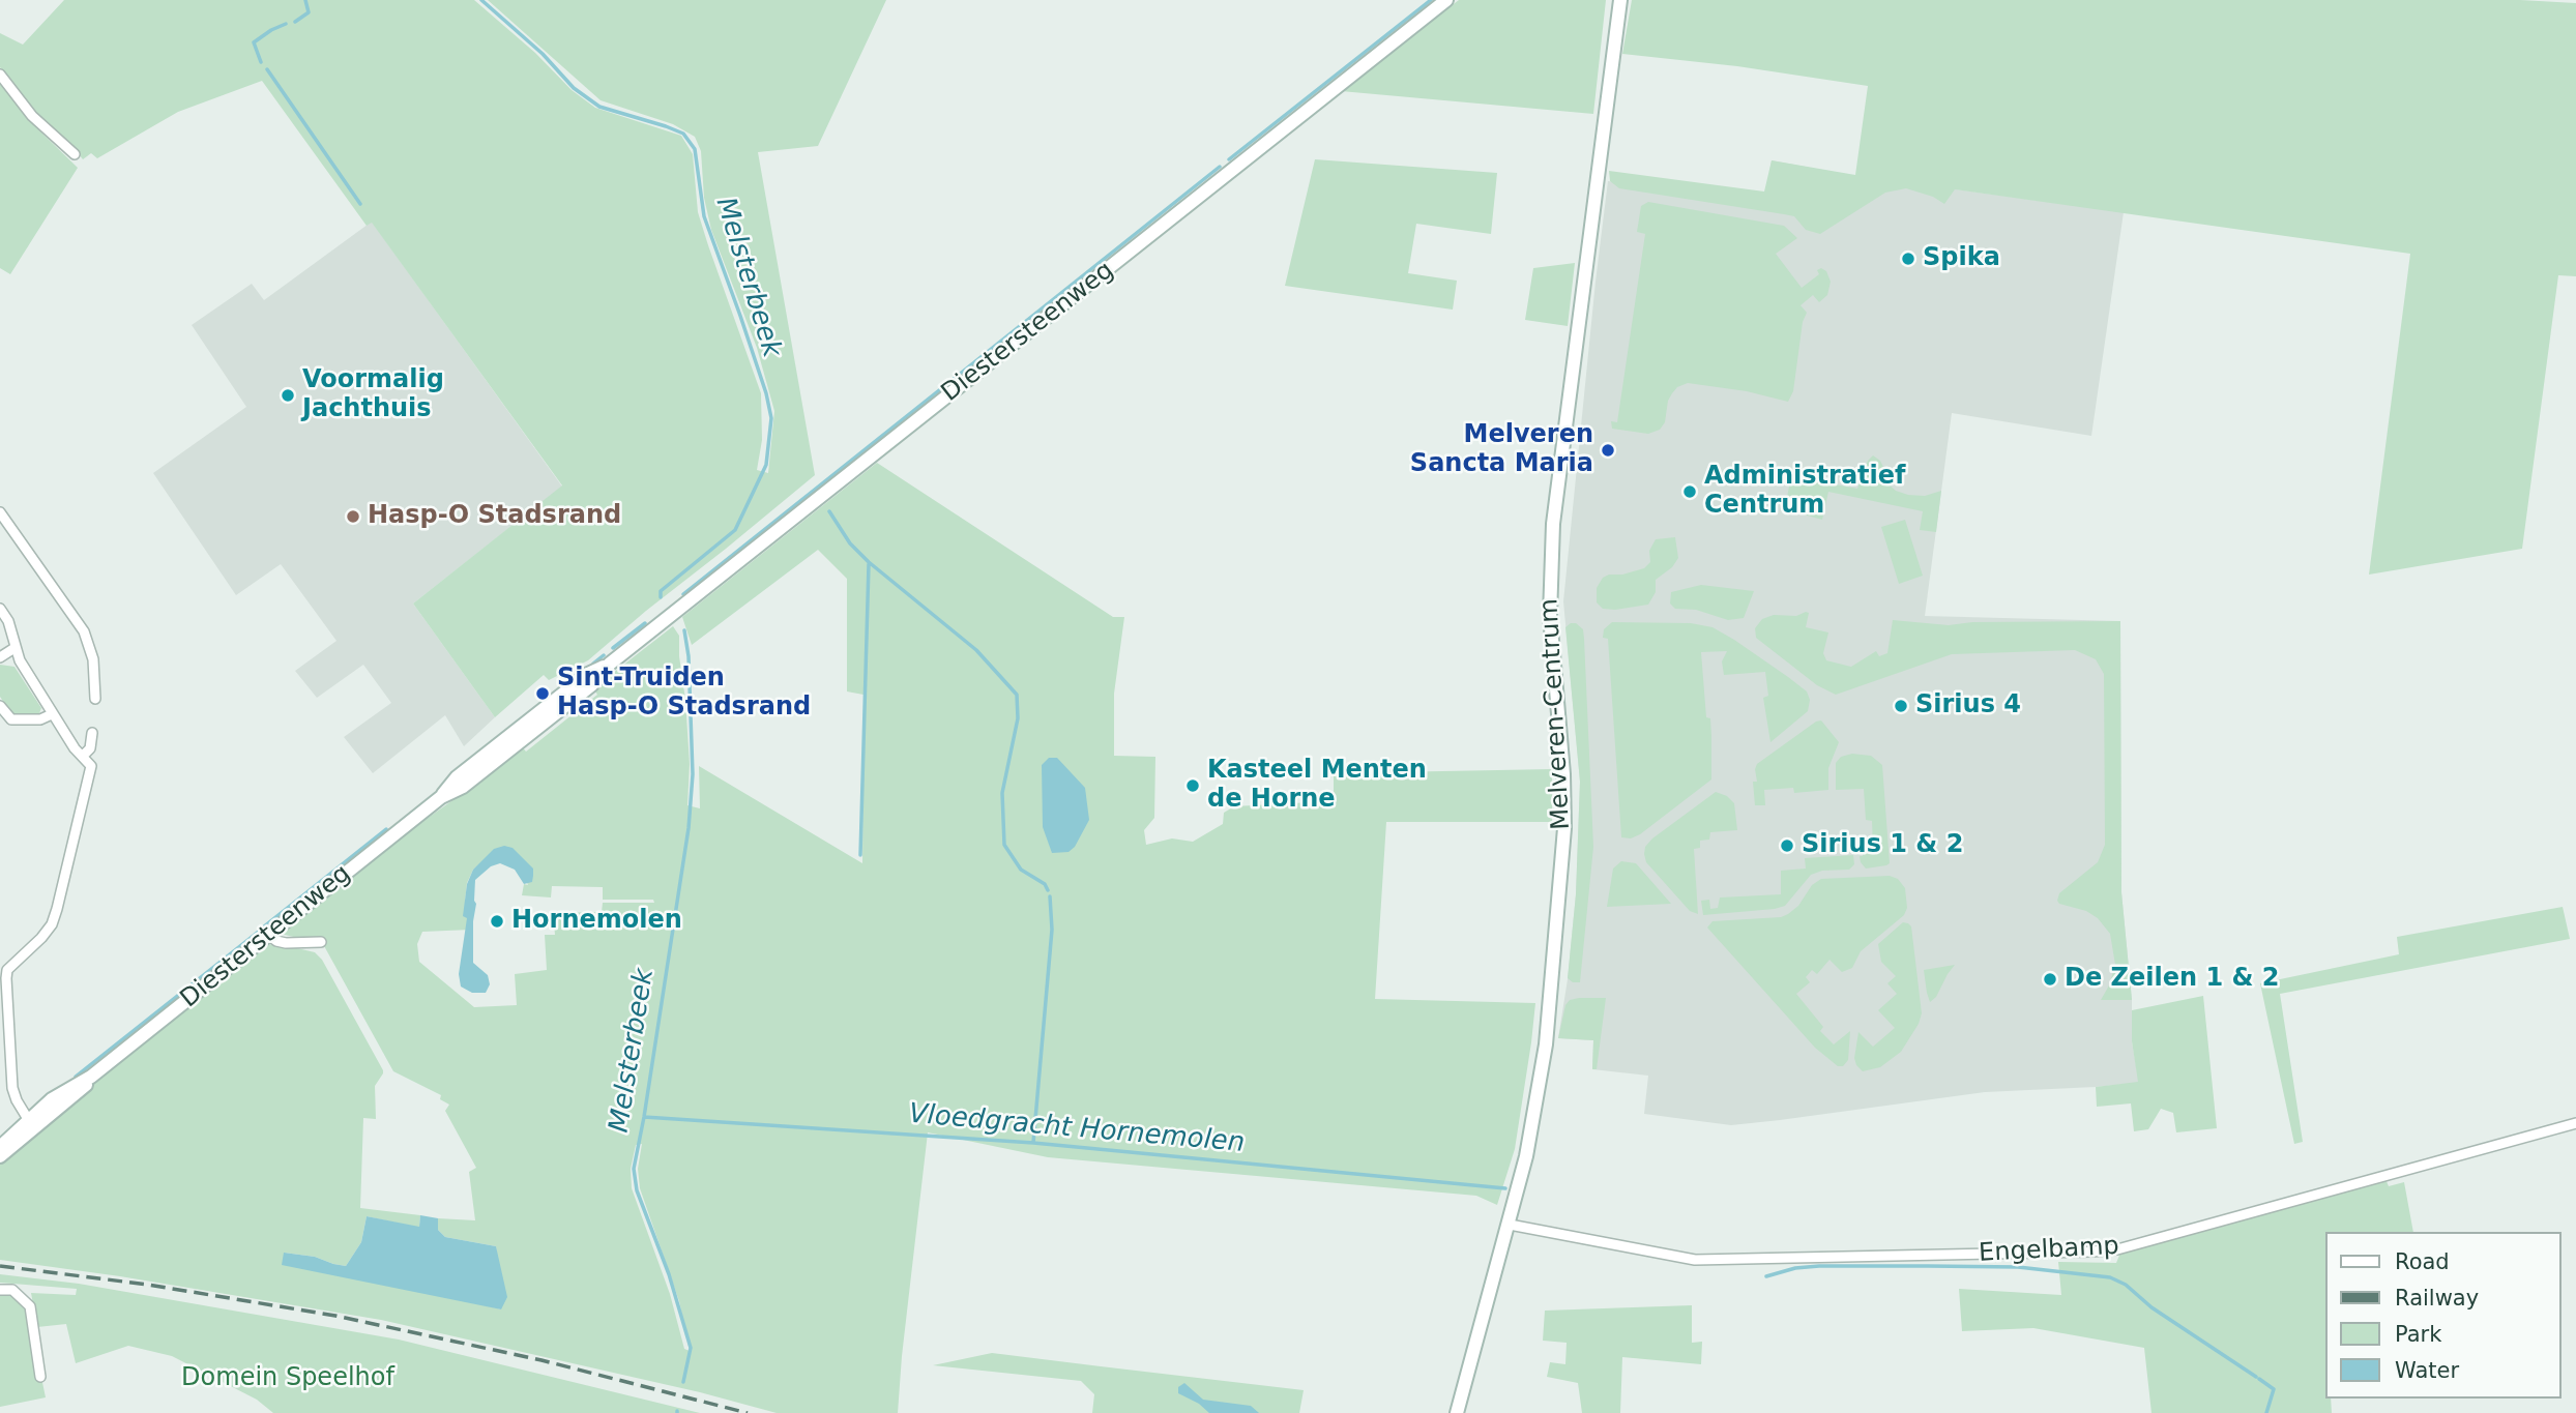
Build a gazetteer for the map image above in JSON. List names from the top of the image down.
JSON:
{
  "streets": {
    "main road": ["Diestersteenweg", "Melveren-Centrum"],
    "street": ["Engelbamp"]
  },
  "crossings": [
    ["Melveren-Centrum", "Engelbamp"]
  ],
  "water": ["Melsterbeek", "Vloedgracht Hornemolen"],
  "parks": ["Domein Speelhof"],
  "places": [
    "Spika",
    "Voormalig Jachthuis",
    "Melveren Sancta Maria",
    "Administratief Centrum",
    "Hasp-O Stadsrand",
    "Sint-Truiden Hasp-O Stadsrand",
    "Sirius 4",
    "Kasteel Menten de Horne",
    "Sirius 1 & 2",
    "Hornemolen",
    "De Zeilen 1 & 2"
  ],
  "legend": [
    "Road",
    "Railway",
    "Park",
    "Water"
  ]
}
